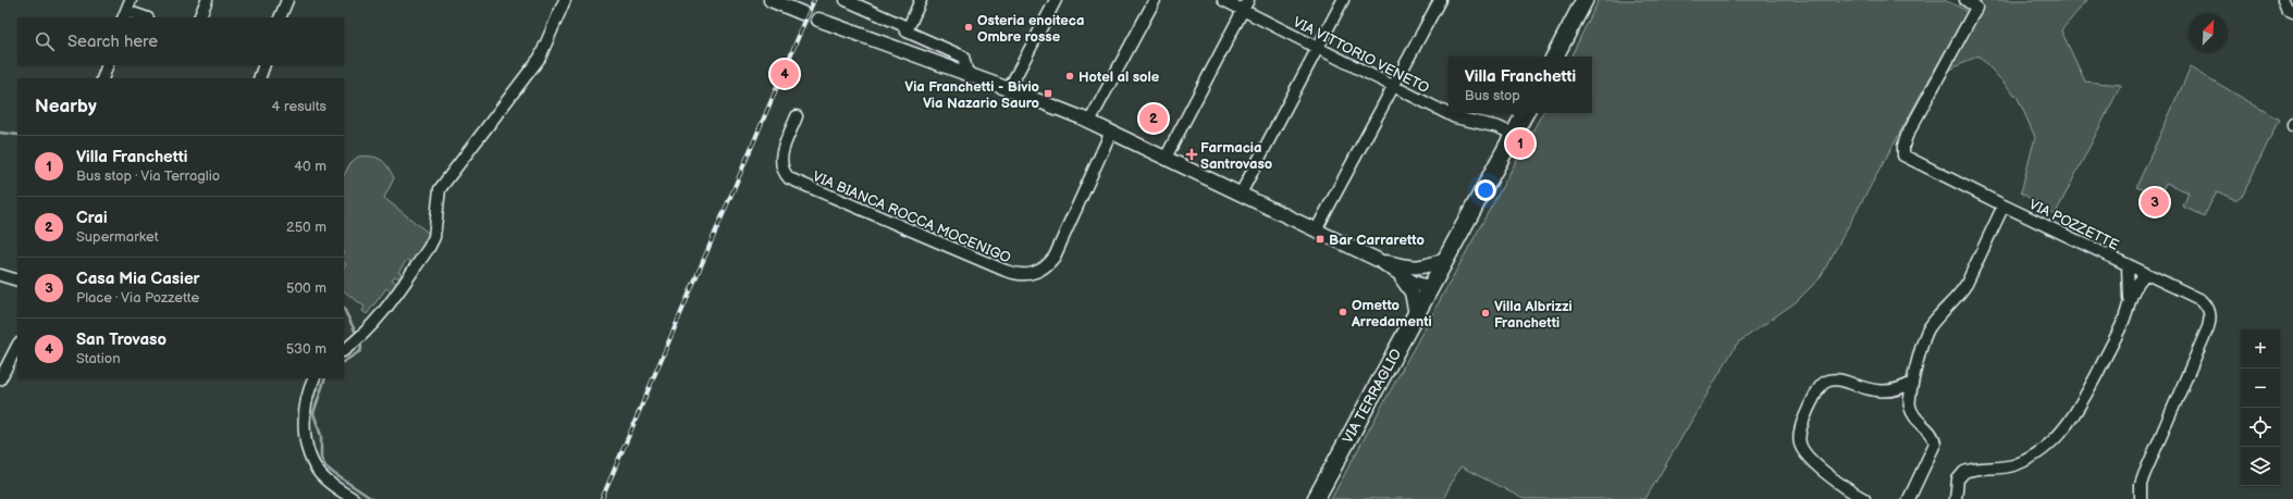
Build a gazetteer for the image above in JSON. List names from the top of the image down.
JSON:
{
  "streets": {
    "main road": ["VIA TERRAGLIO"],
    "street": ["VIA VITTORIO VENETO", "VIA BIANCA ROCCA MOCENIGO", "VIA POZZETTE"]
  },
  "crossings": [
    ["VIA VITTORIO VENETO", "VIA TERRAGLIO"]
  ],
  "places": {
    "other": [
      "Osteria enoiteca Ombre rosse",
      "Hotel al sole",
      "Ometto Arredamenti",
      "Villa Albrizzi Franchetti"
    ],
    "transit": ["Via Franchetti - Bivio Via Nazario Sauro", "Bar Carraretto"],
    "health": ["Farmacia Santrovaso"]
  },
  "north": "top right",
  "page": {
    "search": "Search here",
    "popup": ["Villa Franchetti", "Bus stop"],
    "pins": [
      "4",
      "2",
      "1",
      "3"
    ],
    "heading": ["Nearby", "4 results"],
    "list": [
      {
        "mark": "1",
        "name": "Villa Franchetti",
        "note": "Bus stop · Via Terraglio",
        "value": "40 m"
      },
      {
        "mark": "2",
        "name": "Crai",
        "note": "Supermarket",
        "value": "250 m"
      },
      {
        "mark": "3",
        "name": "Casa Mia Casier",
        "note": "Place · Via Pozzette",
        "value": "500 m"
      },
      {
        "mark": "4",
        "name": "San Trovaso",
        "note": "Station",
        "value": "530 m"
      }
    ],
    "map_buttons": ["+", "−"]
  }
}
